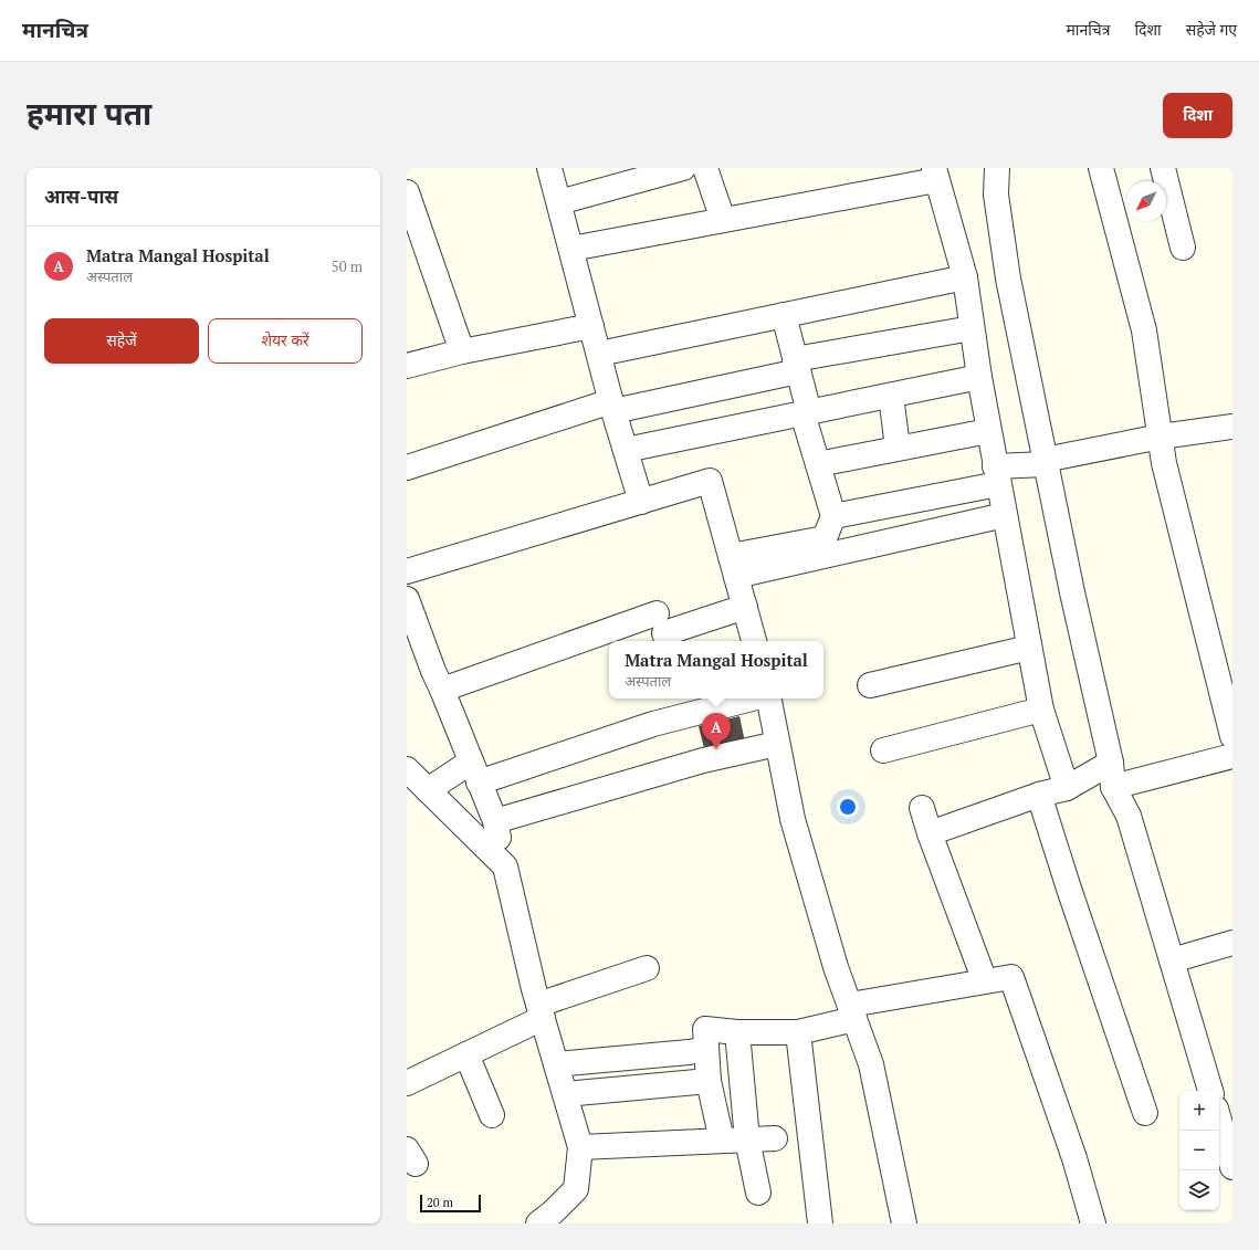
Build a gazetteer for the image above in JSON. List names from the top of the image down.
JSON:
{
  "scale_bar": "20 m",
  "north": "bottom left",
  "page": {
    "header": "मानचित्र",
    "nav": ["मानचित्र", "दिशा", "सहेजे गए"],
    "title": "हमारा पता",
    "buttons": [
      "दिशा",
      ["सहेजें", "शेयर करें"]
    ],
    "heading": "आस-पास",
    "list": [
      {
        "mark": "A",
        "name": "Matra Mangal Hospital",
        "note": "अस्पताल",
        "value": "50 m"
      }
    ],
    "popup": ["Matra Mangal Hospital", "अस्पताल"],
    "pins": "A",
    "map_buttons": ["+", "−"],
    "scale": "20 m"
  }
}
